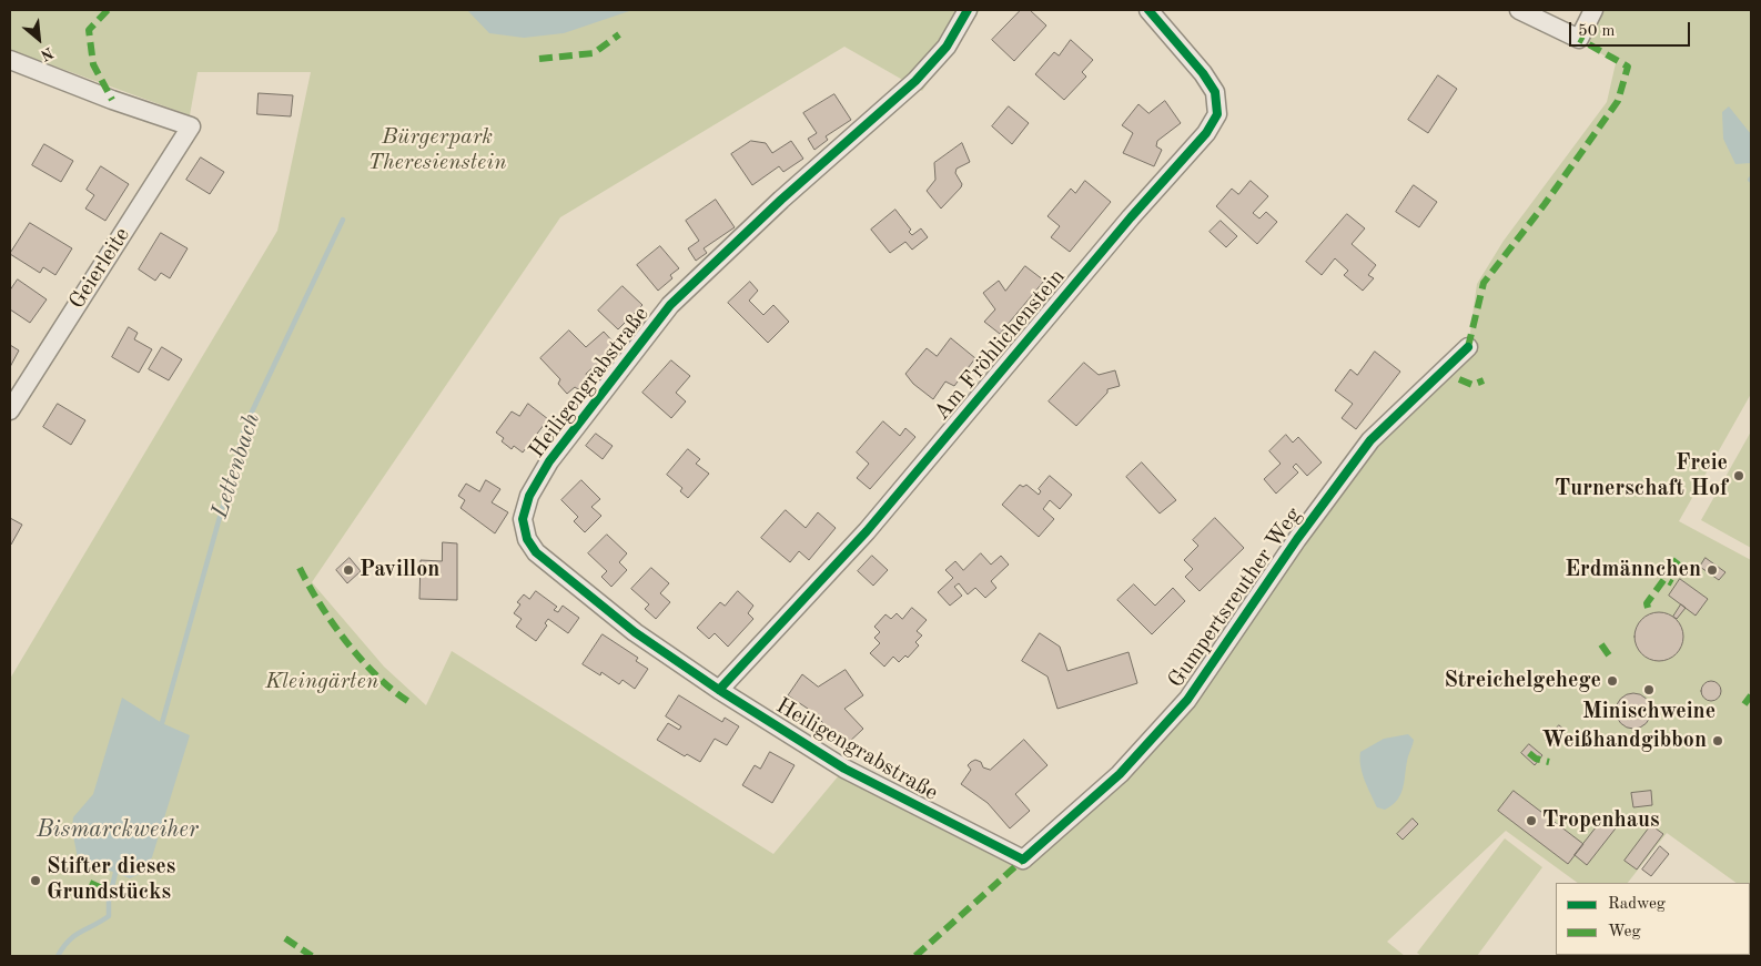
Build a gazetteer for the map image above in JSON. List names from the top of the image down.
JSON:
{
  "streets": {
    "street": [
      "Geierleite",
      "Am Fröhlichenstein",
      "Heiligengrabstraße",
      "Gumpertsreuther Weg"
    ]
  },
  "crossings": [
    ["Am Fröhlichenstein", "Heiligengrabstraße"],
    ["Heiligengrabstraße", "Gumpertsreuther Weg"]
  ],
  "water": ["Lettenbach", "Bismarckweiher"],
  "parks": ["Bürgerpark Theresienstein", "Kleingärten"],
  "places": [
    "Freie Turnerschaft Hof",
    "Pavillon",
    "Erdmännchen",
    "Streichelgehege",
    "Minischweine",
    "Weißhandgibbon",
    "Tropenhaus",
    "Stifter dieses Grundstücks"
  ],
  "legend": ["Radweg", "Weg"],
  "scale_bar": "50 m",
  "north": "bottom right"
}
